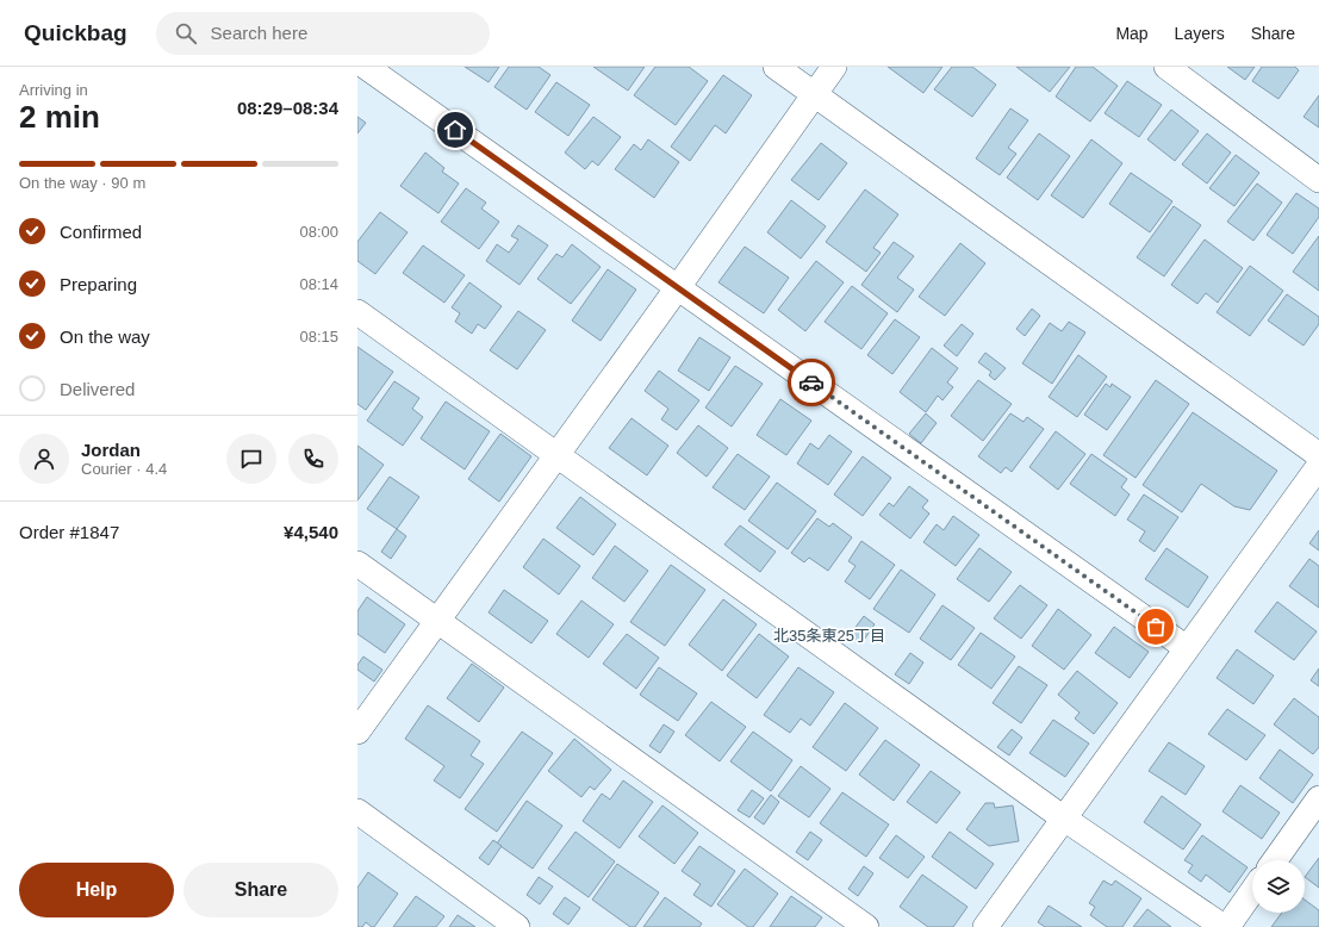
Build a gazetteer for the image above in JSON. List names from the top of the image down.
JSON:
{
  "districts": ["北35条東25丁目"],
  "page": {
    "header": "Quickbag",
    "search": "Search here",
    "nav": ["Map", "Layers", "Share"],
    "heading": ["2 min", "Arriving in", "08:29–08:34"],
    "panel": [
      "Jordan",
      "Courier · 4.4",
      "Order #1847",
      "¥4,540"
    ],
    "bar": "On the way · 90 m",
    "list": [
      ["Confirmed", "08:00"],
      ["Preparing", "08:14"],
      ["On the way", "08:15"],
      "Delivered"
    ],
    "buttons": ["Help", "Share"]
  }
}
